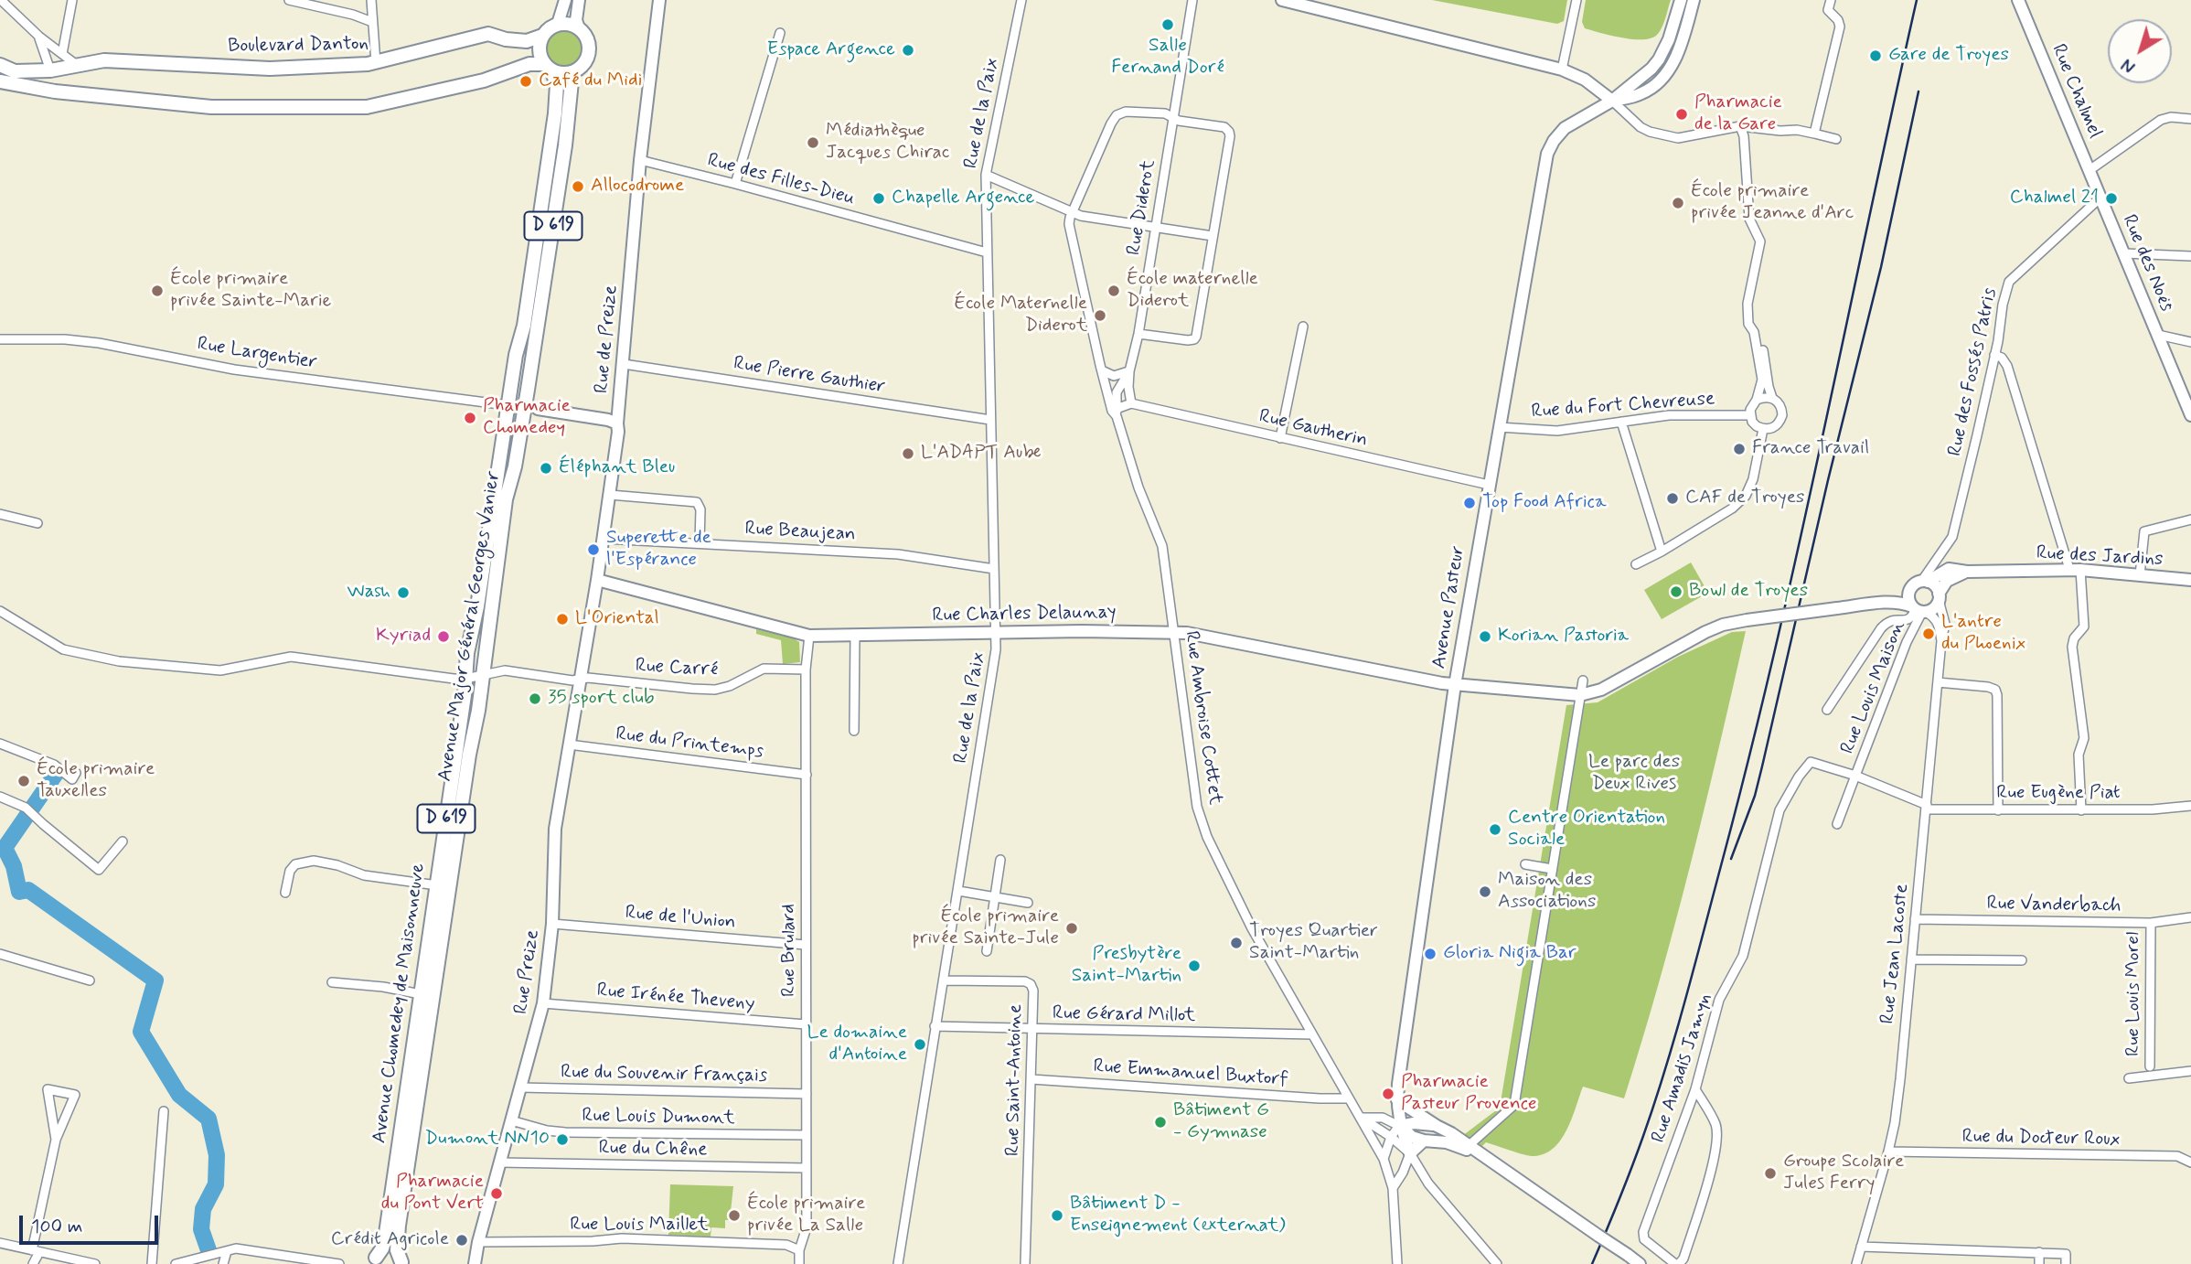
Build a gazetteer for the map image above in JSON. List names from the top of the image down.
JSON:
{
  "streets": {
    "main road": [
      "Boulevard Danton",
      "D 619",
      "Avenue Major Général Georges Vanier",
      "Avenue Chomedey de Maisonneuve"
    ],
    "street": [
      "Rue Chalmel",
      "Rue de la Paix",
      "Rue des Filles-Dieu",
      "Rue Diderot",
      "Rue des Noës",
      "Rue de Preize",
      "Rue Largentier",
      "Rue des Fossés Patris",
      "Rue Pierre Gauthier",
      "Rue du Fort Chevreuse",
      "Rue Gautherin",
      "Rue Beaujean",
      "Rue des Jardins",
      "Avenue Pasteur",
      "Rue Charles Delaunay",
      "Rue Carré",
      "Rue Louis Maison",
      "Rue Ambroise Cottet",
      "Rue du Printemps",
      "Rue Eugène Piat",
      "Rue Vanderbach",
      "Rue de l'Union",
      "Rue Brulard",
      "Rue Jean Lacoste",
      "Rue Preize",
      "Rue Louis Morel",
      "Rue Irénée Theveny",
      "Rue Gérard Millot",
      "Rue Amadis Jamyn",
      "Rue Emmanuel Buxtorf",
      "Rue du Souvenir Français",
      "Rue Saint-Antoine",
      "Rue Louis Dumont",
      "Rue du Docteur Roux",
      "Rue du Chêne",
      "Rue Louis Maillet"
    ]
  },
  "crossings": [
    ["Boulevard Danton", "Avenue Major Général Georges Vanier"],
    ["Boulevard Danton", "Avenue Chomedey de Maisonneuve"],
    ["Rue Chalmel", "Rue des Noës"],
    ["Rue Chalmel", "Rue des Fossés Patris"],
    ["Rue de la Paix", "Rue des Filles-Dieu"],
    ["Rue de la Paix", "Rue Pierre Gauthier"],
    ["Rue de la Paix", "Rue Beaujean"],
    ["Rue de la Paix", "Rue Charles Delaunay"],
    ["Rue de la Paix", "Rue Gérard Millot"],
    ["Rue de la Paix", "Rue Saint-Antoine"],
    ["Rue des Filles-Dieu", "Rue de Preize"],
    ["Rue Diderot", "Rue Ambroise Cottet"],
    ["Rue des Noës", "Rue des Fossés Patris"],
    ["Rue de Preize", "Rue Pierre Gauthier"],
    ["Rue de Preize", "Rue Beaujean"],
    ["Rue de Preize", "Rue Charles Delaunay"],
    ["Rue de Preize", "Rue Carré"],
    ["Rue de Preize", "Rue Preize"],
    ["Rue Largentier", "Avenue Major Général Georges Vanier"],
    ["Rue Largentier", "Avenue Chomedey de Maisonneuve"],
    ["Rue des Fossés Patris", "Rue des Jardins"],
    ["Rue des Fossés Patris", "Rue Louis Maison"],
    ["Rue des Fossés Patris", "Rue Jean Lacoste"],
    ["Rue du Fort Chevreuse", "Avenue Pasteur"],
    ["Rue Gautherin", "Avenue Pasteur"],
    ["Rue des Jardins", "Rue Louis Maison"],
    ["Rue des Jardins", "Rue Jean Lacoste"],
    ["Avenue Pasteur", "Rue Charles Delaunay"],
    ["Rue Charles Delaunay", "Rue Ambroise Cottet"],
    ["Rue Charles Delaunay", "Rue Brulard"],
    ["Avenue Major Général Georges Vanier", "Rue Carré"],
    ["Avenue Major Général Georges Vanier", "Avenue Chomedey de Maisonneuve"],
    ["Rue Carré", "Rue Brulard"],
    ["Rue Carré", "Rue Preize"],
    ["Rue Carré", "Avenue Chomedey de Maisonneuve"],
    ["Rue Louis Maison", "Rue Eugène Piat"],
    ["Rue Louis Maison", "Rue Jean Lacoste"],
    ["Rue Louis Maison", "Rue Amadis Jamyn"],
    ["Rue Ambroise Cottet", "Rue Gérard Millot"],
    ["Rue Ambroise Cottet", "Rue Emmanuel Buxtorf"],
    ["Rue du Printemps", "Rue Brulard"],
    ["Rue du Printemps", "Rue Preize"],
    ["Rue Eugène Piat", "Rue Jean Lacoste"],
    ["Rue Vanderbach", "Rue Jean Lacoste"],
    ["Rue Vanderbach", "Rue Louis Morel"],
    ["Rue de l'Union", "Rue Brulard"],
    ["Rue de l'Union", "Rue Preize"],
    ["Rue Brulard", "Rue Irénée Theveny"],
    ["Rue Brulard", "Rue du Souvenir Français"],
    ["Rue Brulard", "Rue Louis Dumont"],
    ["Rue Brulard", "Rue du Chêne"],
    ["Rue Brulard", "Rue Louis Maillet"],
    ["Rue Jean Lacoste", "Rue du Docteur Roux"],
    ["Rue Preize", "Rue Irénée Theveny"],
    ["Rue Preize", "Rue du Souvenir Français"],
    ["Rue Preize", "Rue Louis Dumont"],
    ["Rue Preize", "Rue du Chêne"],
    ["Rue Preize", "Rue Louis Maillet"],
    ["Rue Gérard Millot", "Rue Saint-Antoine"],
    ["Rue Emmanuel Buxtorf", "Rue Saint-Antoine"]
  ],
  "parks": ["Le parc des Deux Rives"],
  "places": [
    "Salle Fernand Doré",
    "Espace Argence",
    "Gare de Troyes",
    "Café du Midi",
    "Pharmacie de la Gare",
    "Médiathèque Jacques Chirac",
    "Allocodrome",
    "Chapelle Argence",
    "Chalmel 21",
    "École primaire privée Jeanne d'Arc",
    "École primaire privée Sainte-Marie",
    "École maternelle Diderot",
    "École Maternelle Diderot",
    "Pharmacie Chomedey",
    "France Travail",
    "L'ADAPT Aube",
    "Éléphant Bleu",
    "CAF de Troyes",
    "Top Food Africa",
    "Superette de l'Espérance",
    "Bowl de Troyes",
    "Wash",
    "L'Oriental",
    "L'antre du Phoenix",
    "Kyriad",
    "Korian Pastoria",
    "35 sport club",
    "École primaire Tauxelles",
    "Centre Orientation Sociale",
    "Maison des Associations",
    "École primaire privée Sainte-Jule",
    "Troyes Quartier Saint-Martin",
    "Gloria Nigia Bar",
    "Presbytère Saint-Martin",
    "Le domaine d'Antoine",
    "Pharmacie Pasteur Provence",
    "Bâtiment G - Gymnase",
    "Dumont NN10",
    "Groupe Scolaire Jules Ferry",
    "Pharmacie du Pont Vert",
    "École primaire privée La Salle",
    "Bâtiment D - Enseignement (externat)",
    "Crédit Agricole"
  ],
  "scale_bar": "100 m",
  "north": "bottom left"
}
